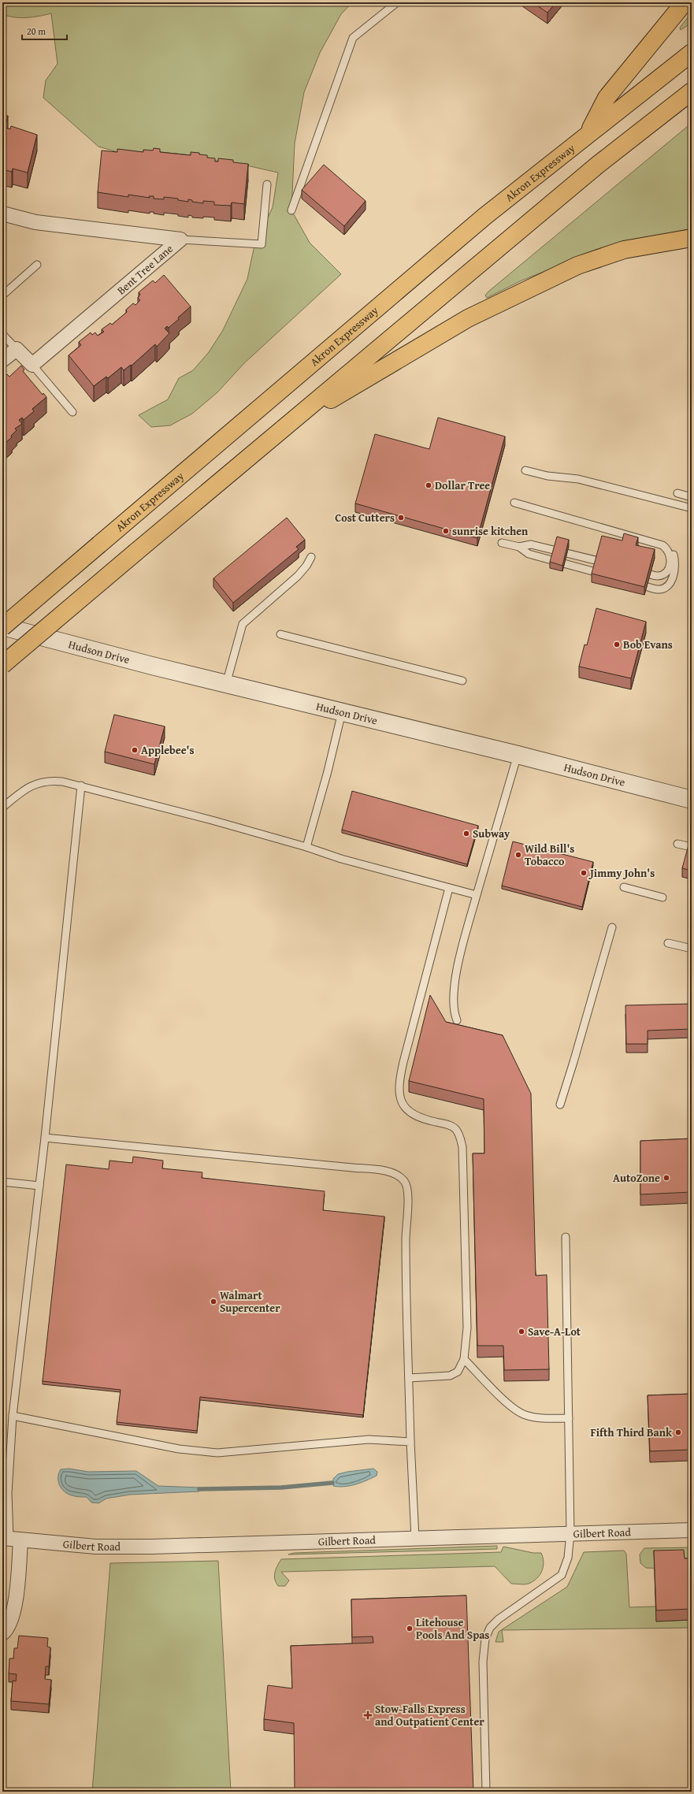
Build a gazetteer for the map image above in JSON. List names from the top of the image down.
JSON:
{
  "streets": {
    "highway": ["Akron Expressway"],
    "street": ["Bent Tree Lane", "Hudson Drive", "Gilbert Road"]
  },
  "crossings": [
    ["Akron Expressway", "Hudson Drive"]
  ],
  "places": {
    "other": [
      "Dollar Tree",
      "Cost Cutters",
      "sunrise kitchen",
      "Bob Evans",
      "Applebee's",
      "Subway",
      "Wild Bill's Tobacco",
      "Jimmy John's",
      "AutoZone",
      "Walmart Supercenter",
      "Save-A-Lot",
      "Fifth Third Bank",
      "Litehouse Pools And Spas"
    ],
    "health": ["Stow-Falls Express and Outpatient Center"]
  },
  "scale_bar": "20 m"
}
